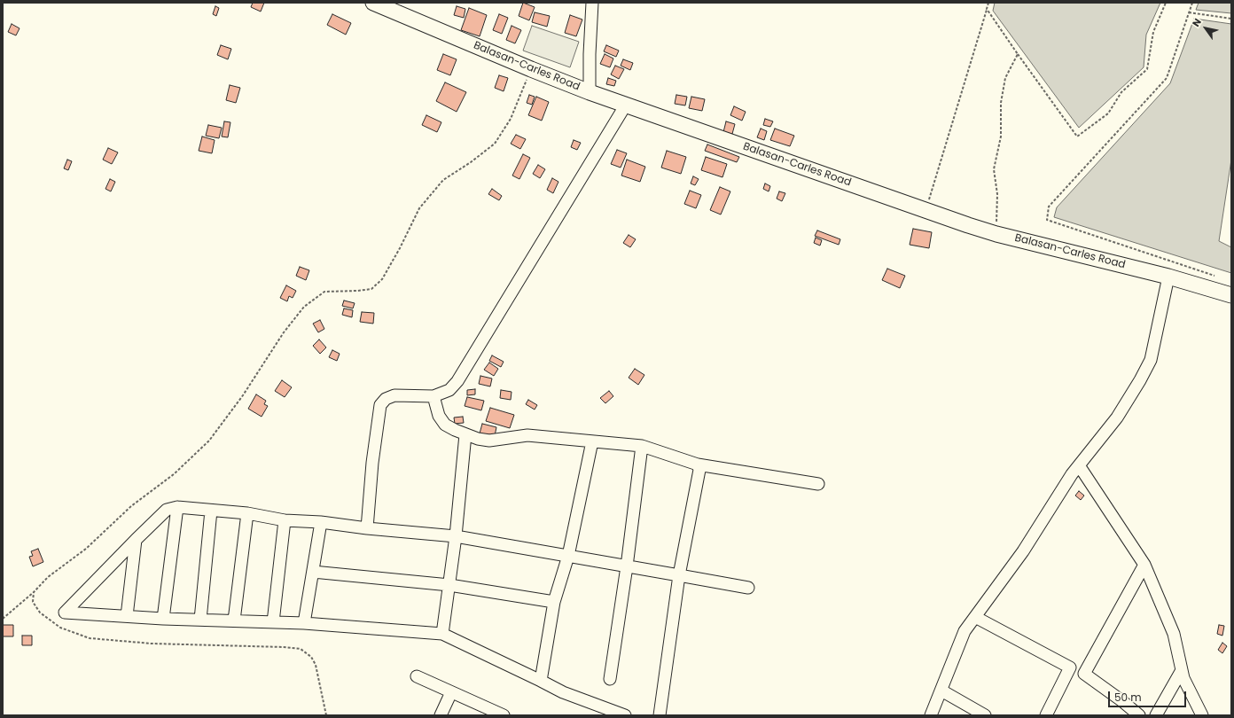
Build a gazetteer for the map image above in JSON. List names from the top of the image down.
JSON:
{
  "streets": {
    "main road": ["Balasan-Carles Road"]
  },
  "scale_bar": "50 m",
  "north": "top left"
}
